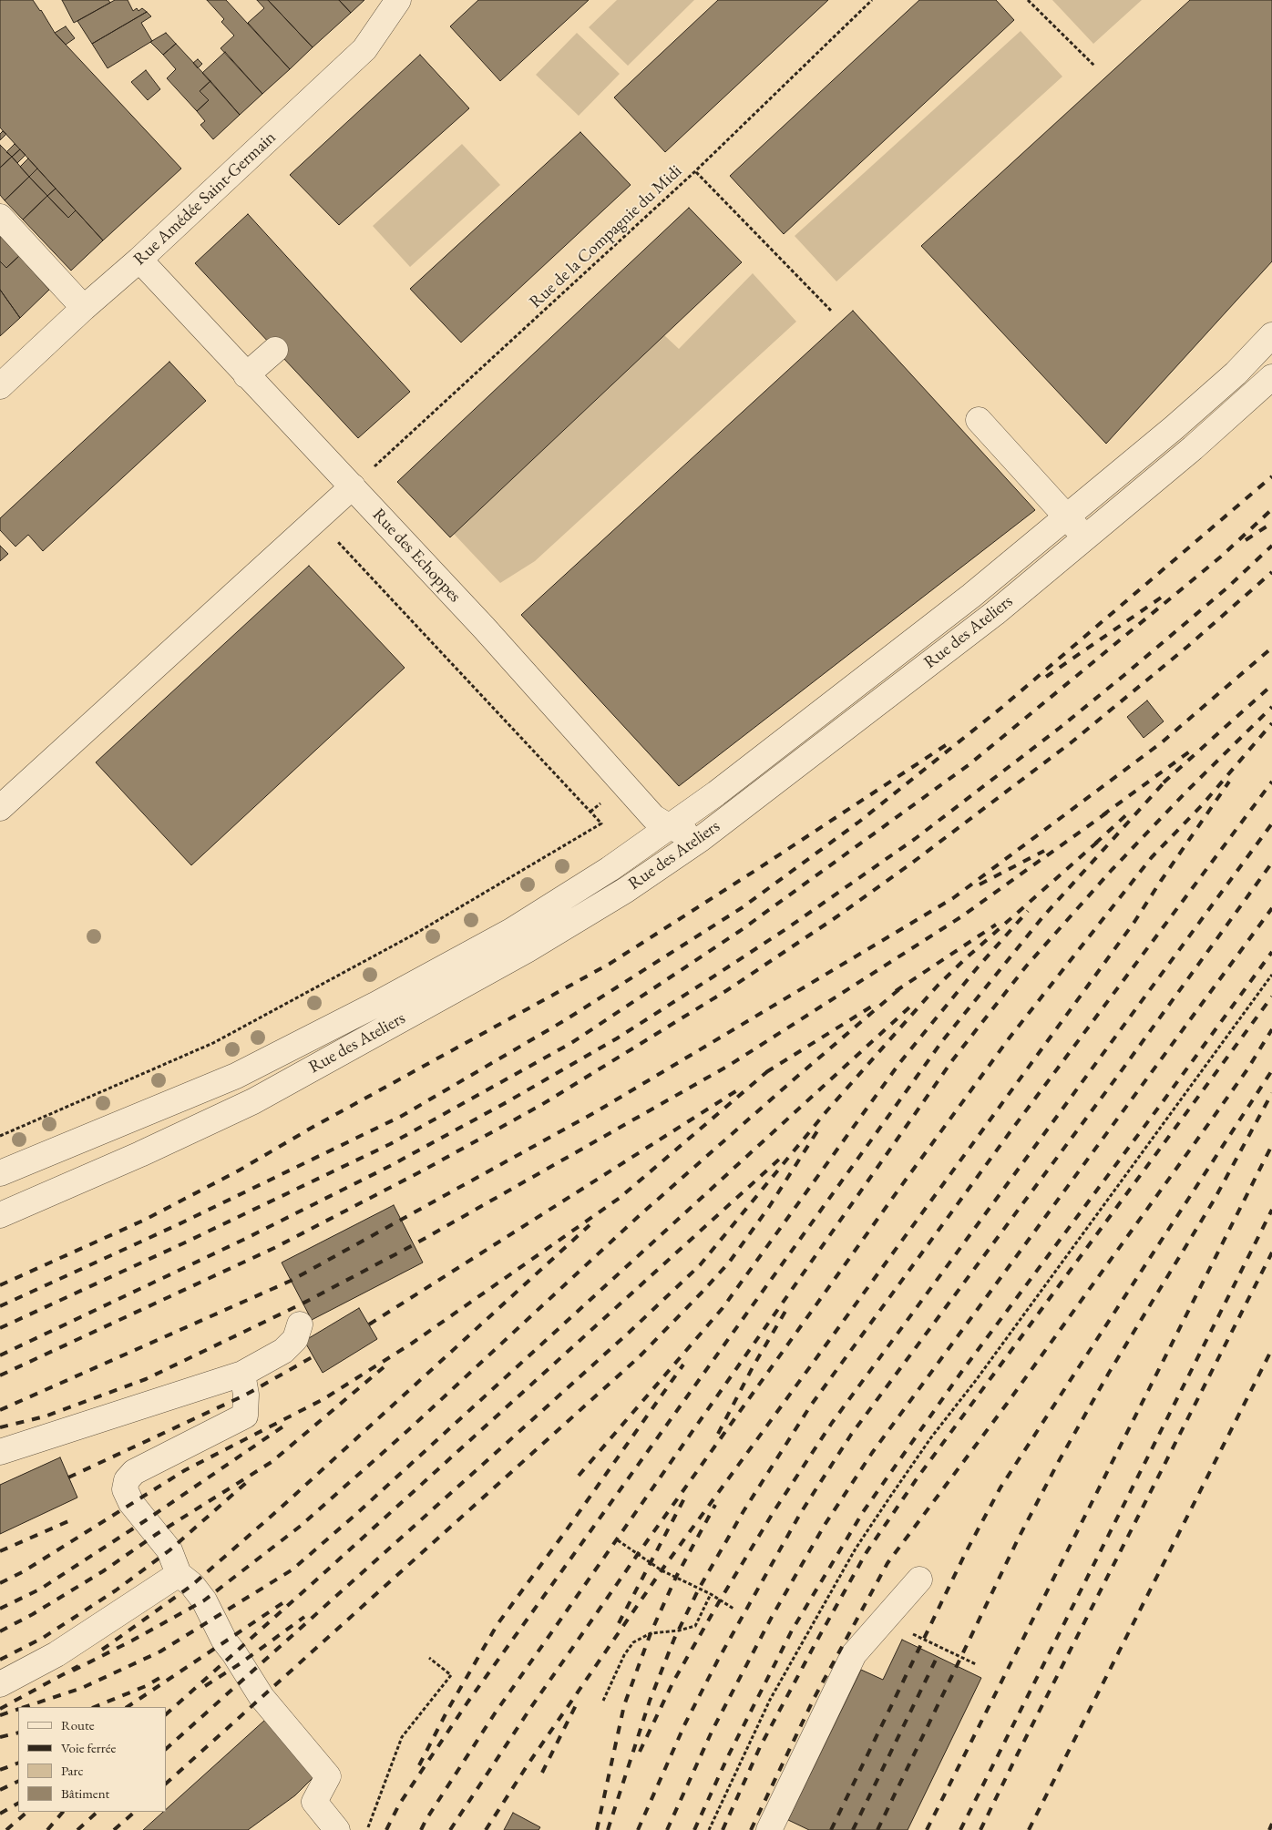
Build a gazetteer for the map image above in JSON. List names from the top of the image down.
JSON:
{
  "streets": {
    "street": ["Rue Amédée Saint-Germain", "Rue des Echoppes", "Rue des Ateliers"],
    "path": ["Rue de la Compagnie du Midi"]
  },
  "crossings": [
    ["Rue Amédée Saint-Germain", "Rue des Echoppes"],
    ["Rue de la Compagnie du Midi", "Rue des Echoppes"],
    ["Rue des Echoppes", "Rue des Ateliers"]
  ],
  "legend": [
    "Route",
    "Voie ferrée",
    "Parc",
    "Bâtiment"
  ]
}
